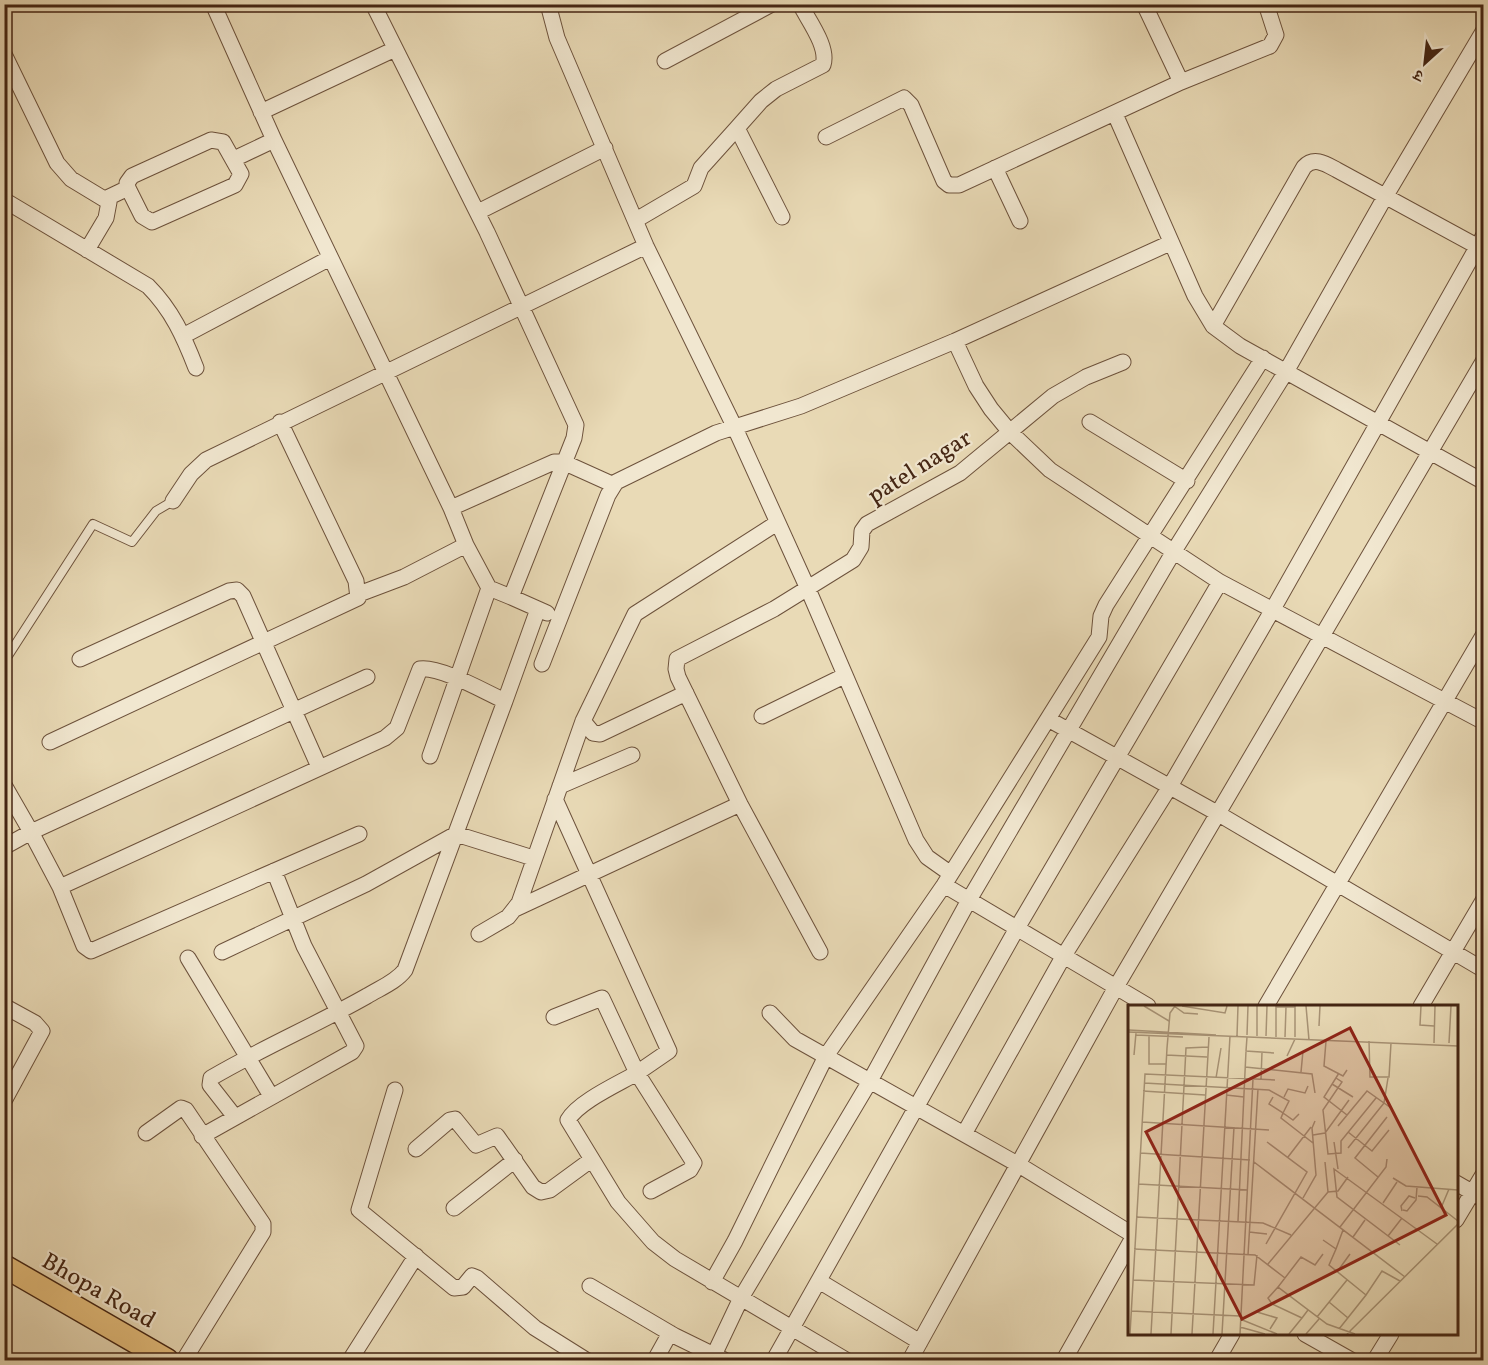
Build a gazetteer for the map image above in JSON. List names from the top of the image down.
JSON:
{
  "streets": {
    "main road": ["Bhopa Road"],
    "street": ["patel nagar"]
  },
  "north": "bottom left"
}
